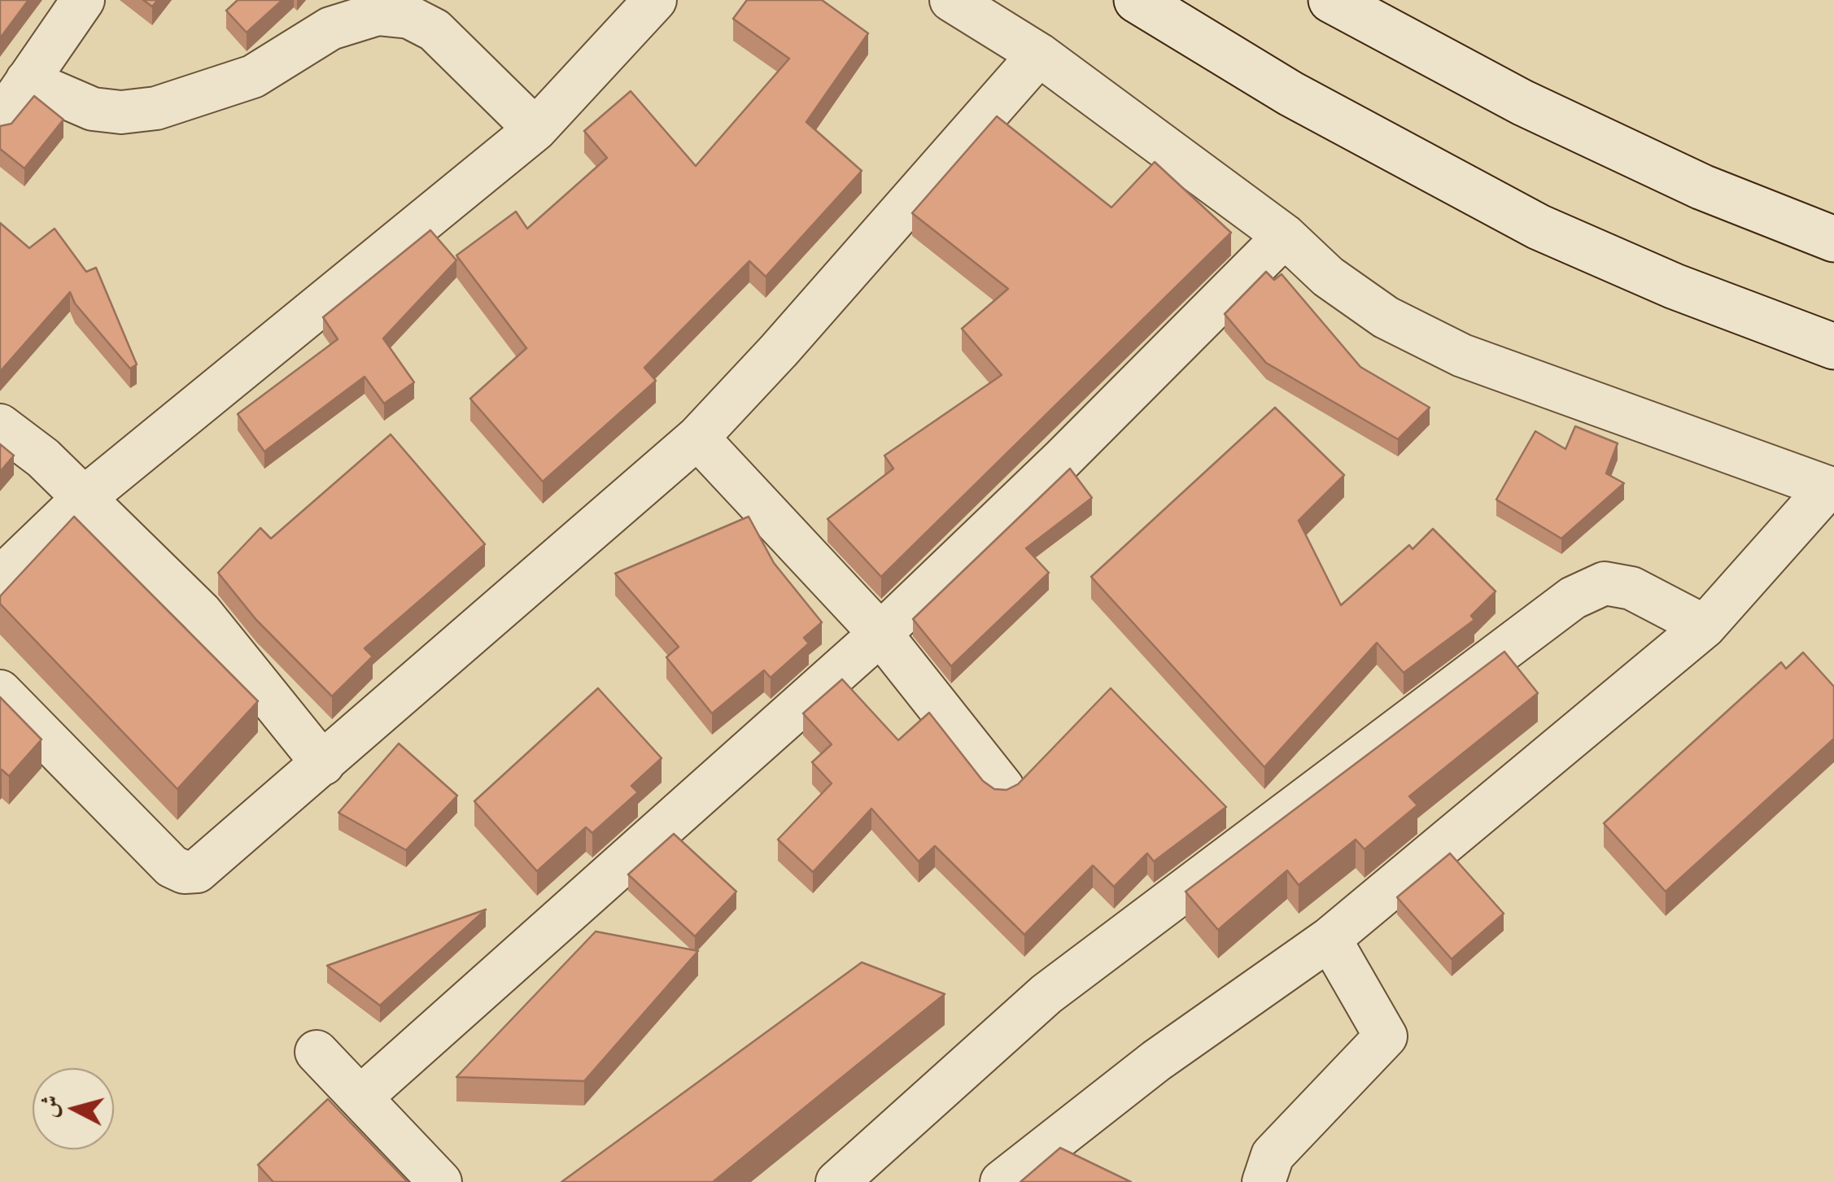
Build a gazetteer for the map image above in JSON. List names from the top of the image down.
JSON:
{
  "north": "left"
}
